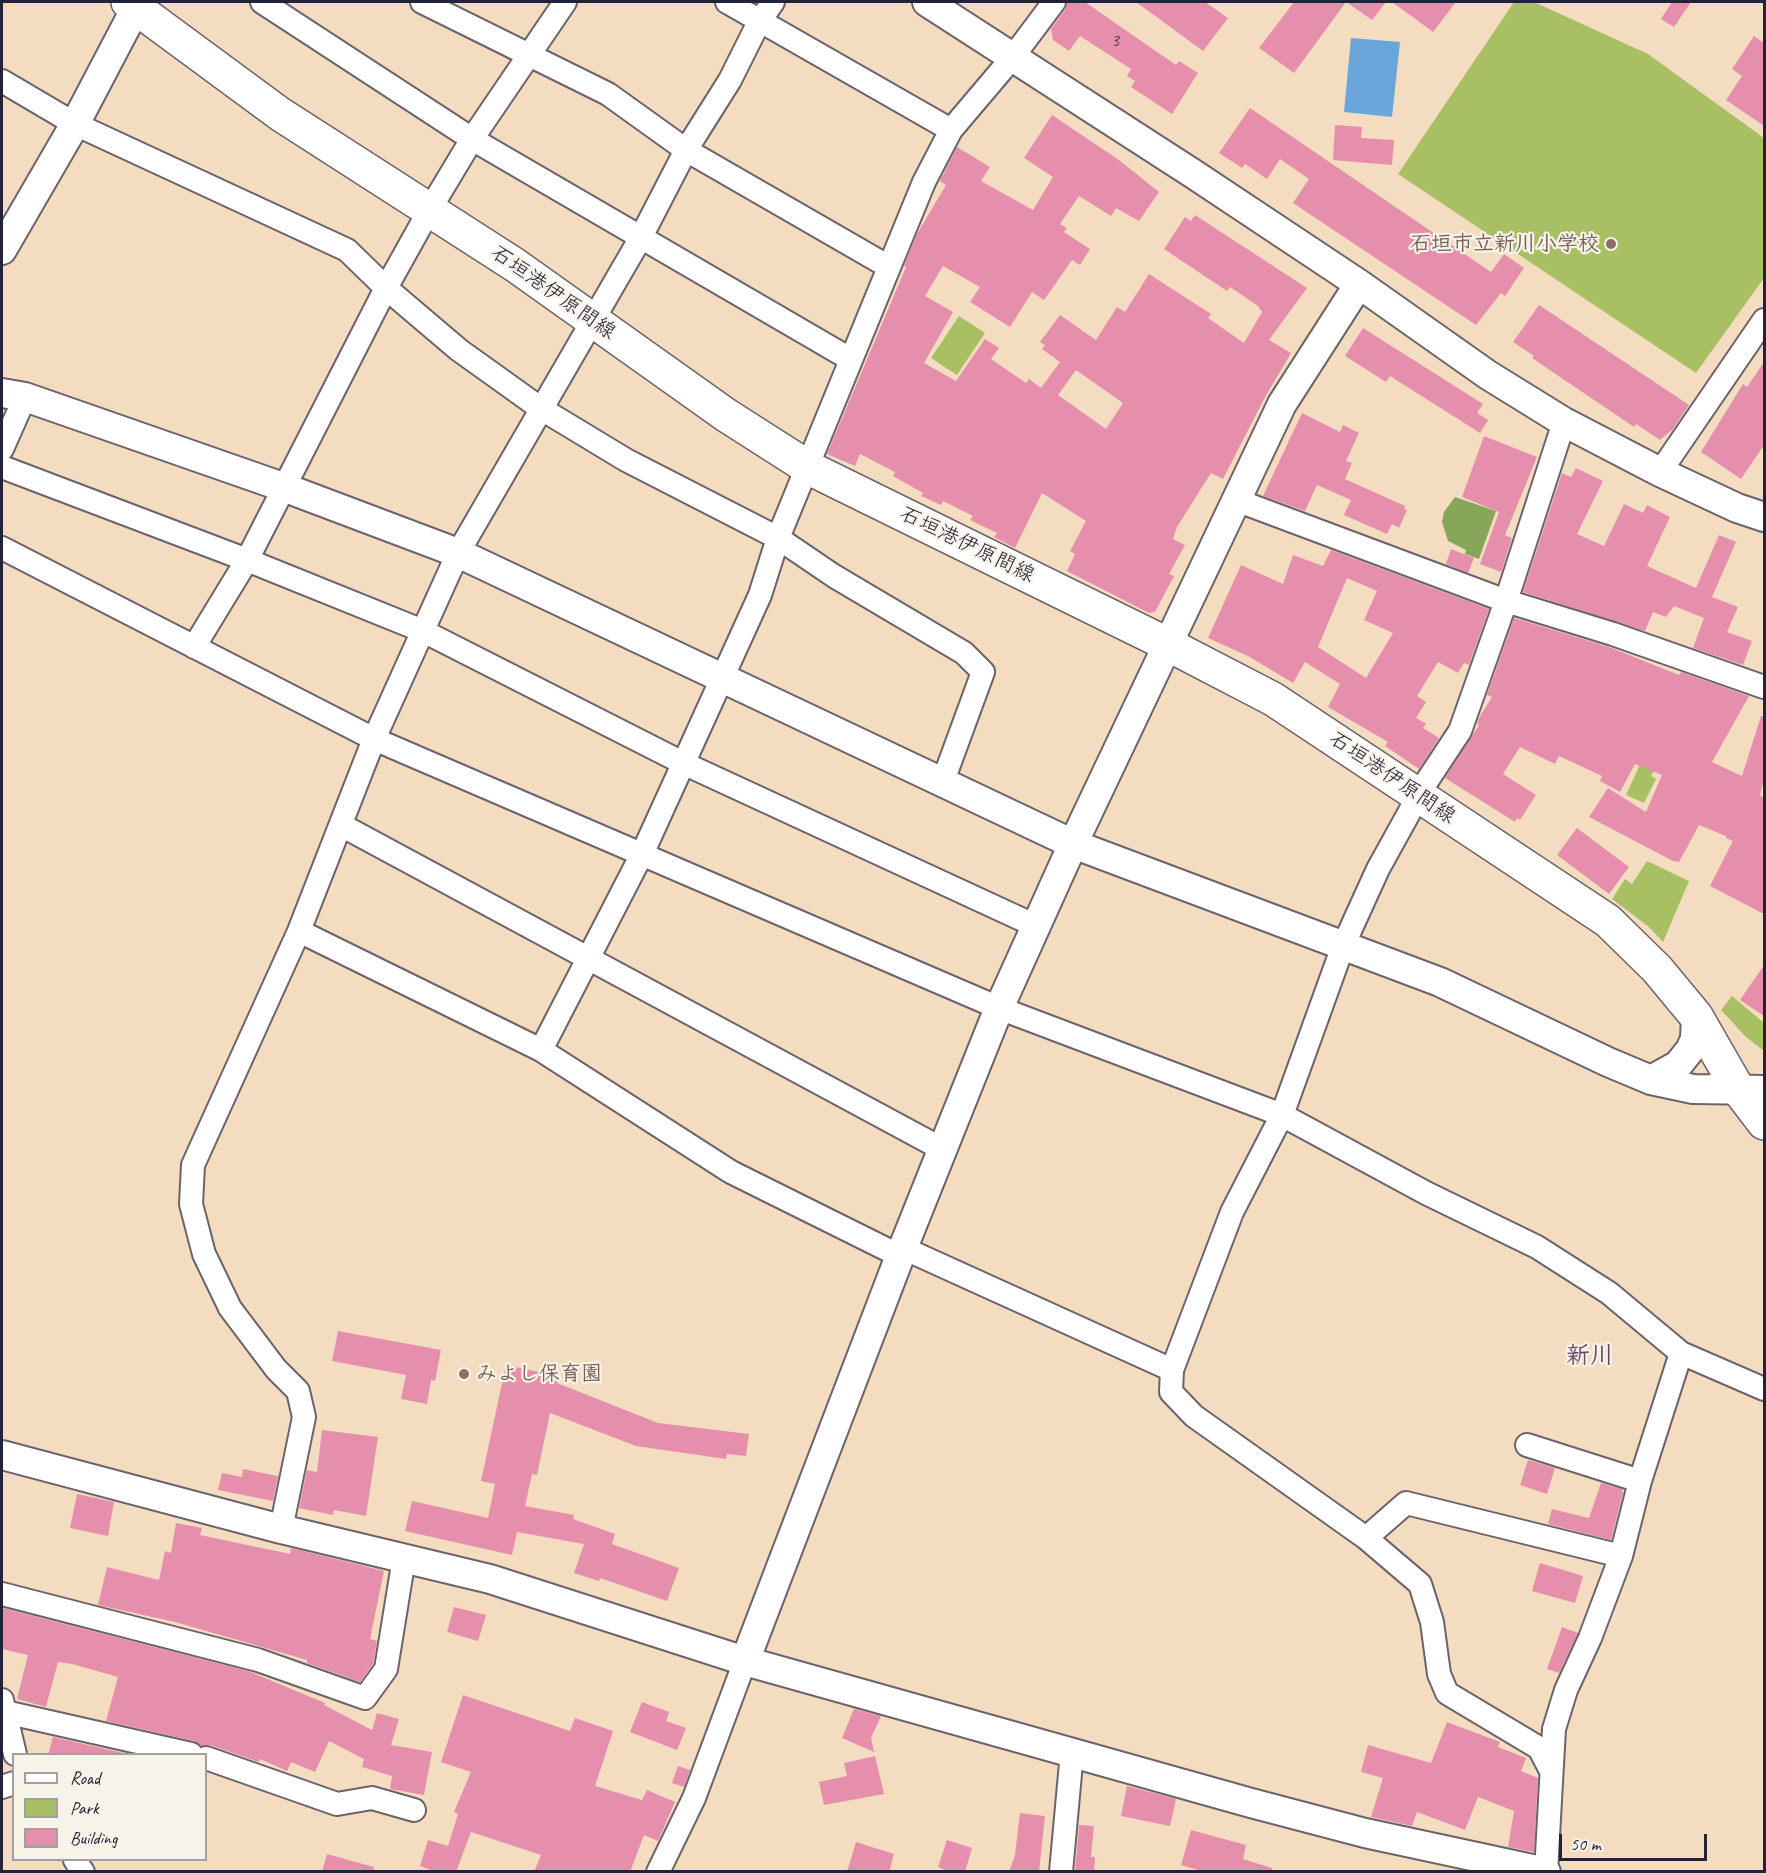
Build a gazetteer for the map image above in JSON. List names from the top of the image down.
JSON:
{
  "streets": {
    "main road": ["石垣港伊原間線"]
  },
  "districts": ["新川"],
  "places": ["石垣市立新川小学校", "みよし保育園"],
  "house_numbers": ["3"],
  "legend": ["Road", "Park", "Building"],
  "scale_bar": "50 m"
}
